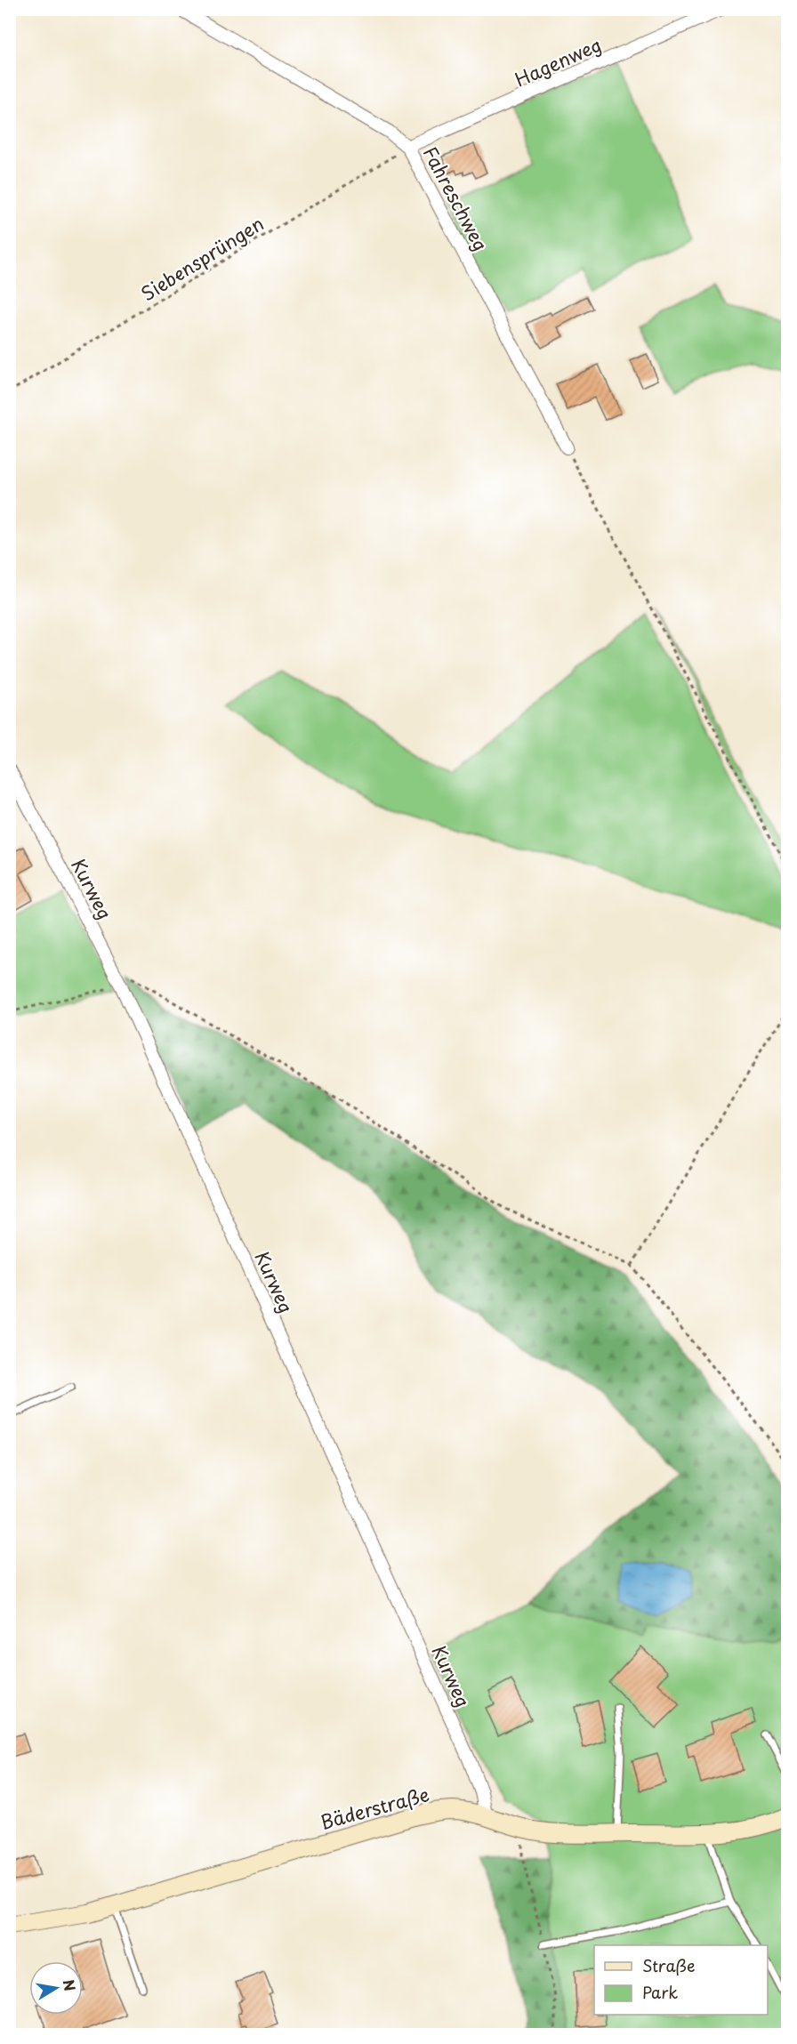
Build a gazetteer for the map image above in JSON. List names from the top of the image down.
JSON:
{
  "streets": {
    "street": [
      "Hagenweg",
      "Fahreschweg",
      "Kurweg",
      "Bäderstraße"
    ],
    "path": ["Siebensprüngen"]
  },
  "crossings": [
    ["Hagenweg", "Fahreschweg"],
    ["Hagenweg", "Siebensprüngen"],
    ["Fahreschweg", "Siebensprüngen"],
    ["Kurweg", "Bäderstraße"]
  ],
  "legend": ["Straße", "Park"],
  "north": "right"
}
